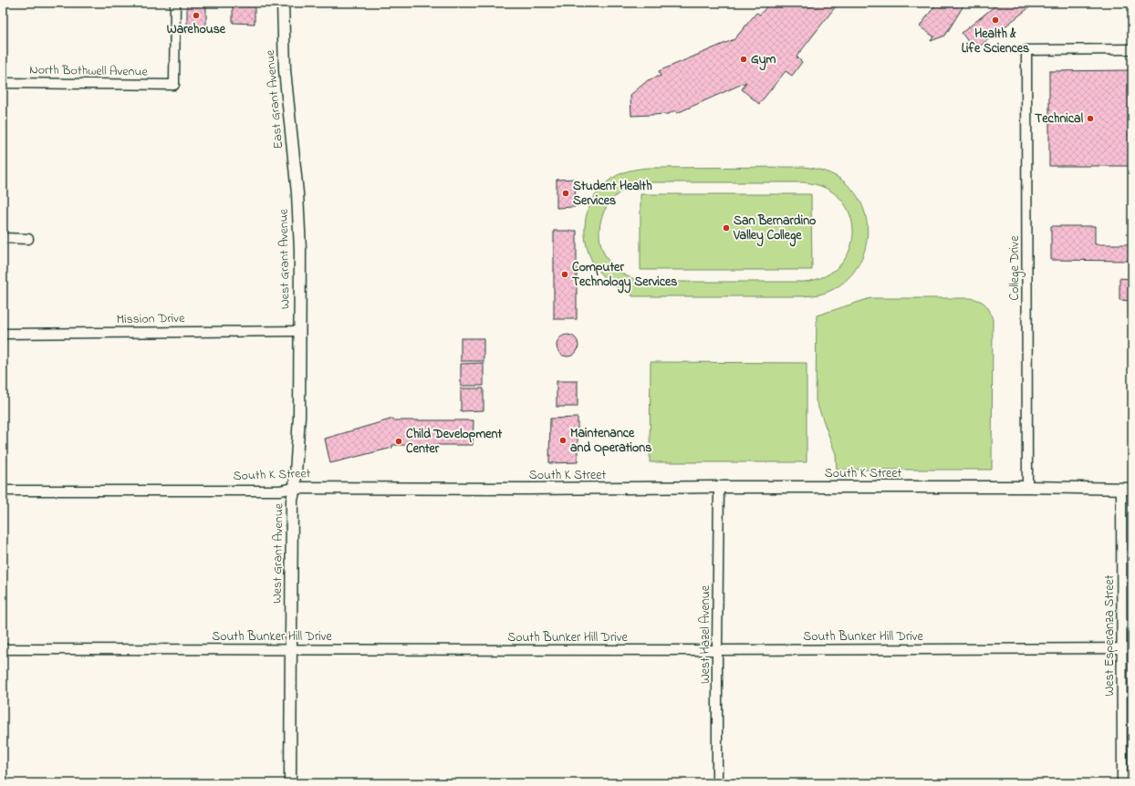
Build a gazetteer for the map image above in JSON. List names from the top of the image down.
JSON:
{
  "streets": {
    "street": [
      "North Bothwell Avenue",
      "East Grant Avenue",
      "West Grant Avenue",
      "College Drive",
      "Mission Drive",
      "South K Street",
      "West Hazel Avenue",
      "West Esperanza Street",
      "South Bunker Hill Drive"
    ]
  },
  "crossings": [
    ["East Grant Avenue", "West Grant Avenue"],
    ["West Grant Avenue", "Mission Drive"],
    ["West Grant Avenue", "South K Street"],
    ["West Grant Avenue", "South Bunker Hill Drive"],
    ["College Drive", "South K Street"],
    ["South K Street", "West Hazel Avenue"],
    ["South K Street", "West Esperanza Street"],
    ["West Hazel Avenue", "South Bunker Hill Drive"],
    ["West Esperanza Street", "South Bunker Hill Drive"]
  ],
  "places": [
    "Warehouse",
    "Health & Life Sciences",
    "Gym",
    "Technical",
    "Student Health Services",
    "San Bernardino Valley College",
    "Computer Technology Services",
    "Maintenance and Operations",
    "Child Development Center"
  ]
}
